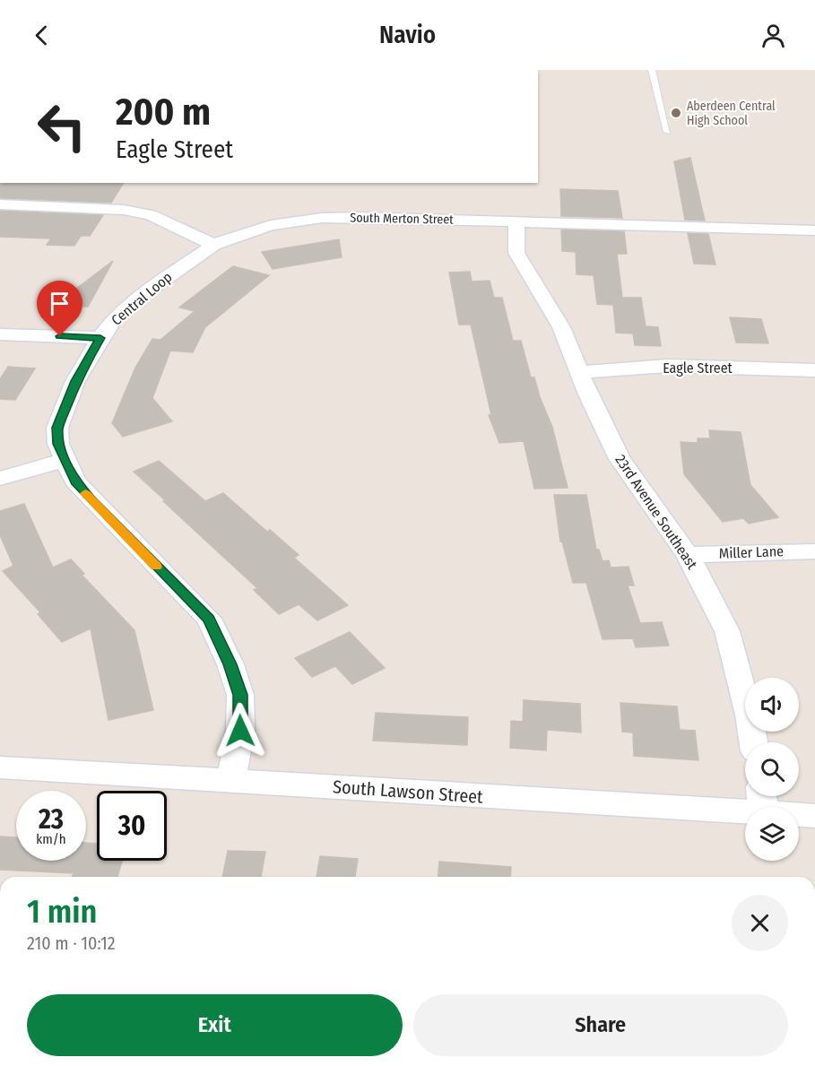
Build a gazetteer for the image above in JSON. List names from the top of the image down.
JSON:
{
  "streets": {
    "street": [
      "South Merton Street",
      "Central Loop",
      "Eagle Street",
      "23rd Avenue Southeast",
      "Miller Lane",
      "South Lawson Street"
    ]
  },
  "crossings": [
    ["South Merton Street", "Central Loop"],
    ["South Merton Street", "23rd Avenue Southeast"],
    ["Central Loop", "South Lawson Street"],
    ["Eagle Street", "23rd Avenue Southeast"],
    ["23rd Avenue Southeast", "Miller Lane"]
  ],
  "places": ["Aberdeen Central High School"],
  "page": {
    "header": "Navio",
    "turn": ["200 m", "Eagle Street"],
    "speed": "23 km/h",
    "limit": "30",
    "heading": ["1 min", "210 m · 10:12"],
    "buttons": ["Exit", "Share"]
  }
}
